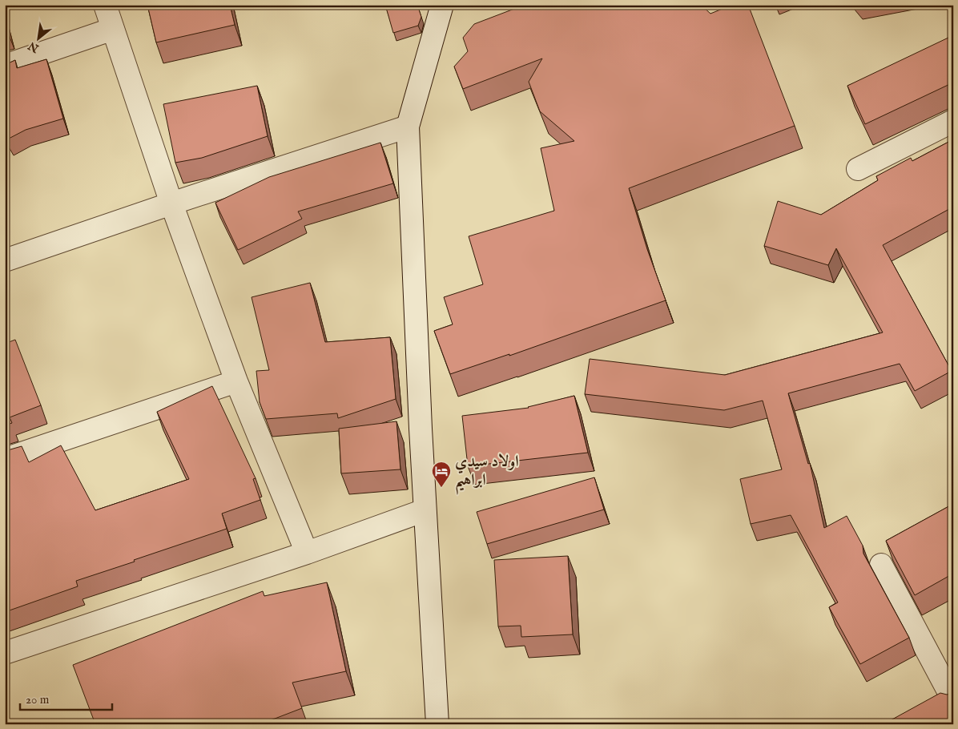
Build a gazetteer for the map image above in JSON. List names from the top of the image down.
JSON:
{
  "places": {
    "hotel": ["اولاد سيدي ابراهيم"]
  },
  "scale_bar": "20 m",
  "north": "bottom left"
}
